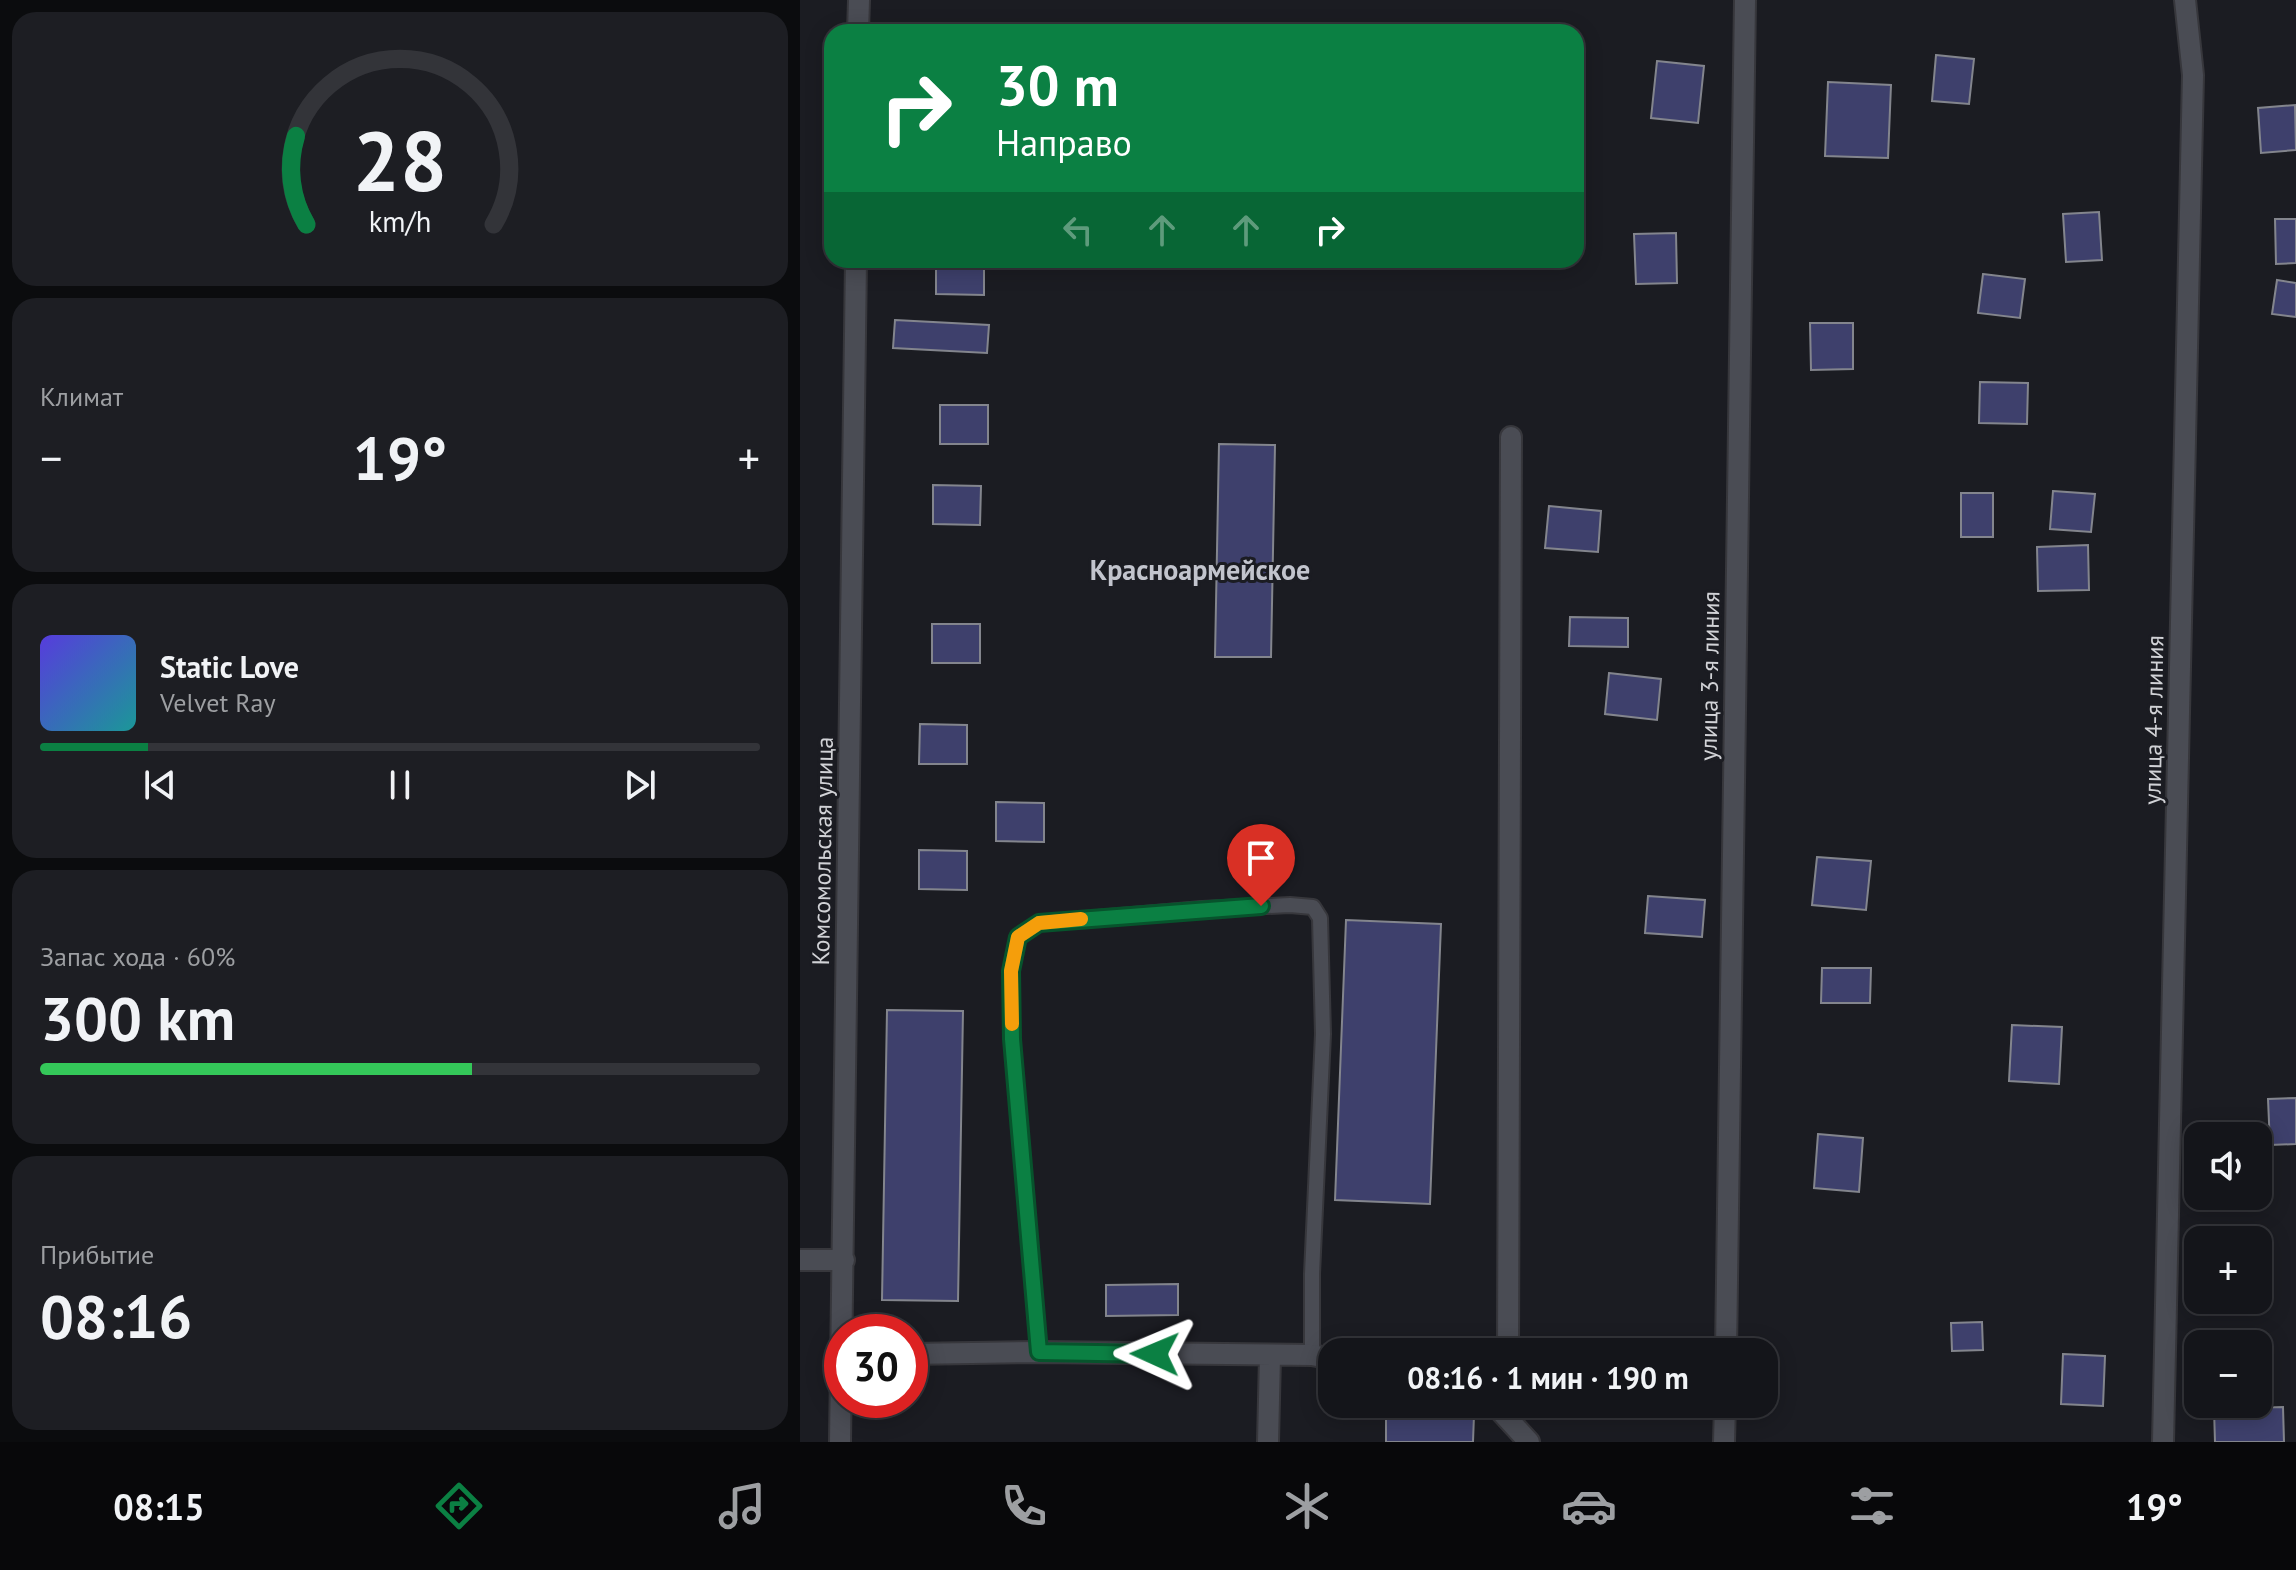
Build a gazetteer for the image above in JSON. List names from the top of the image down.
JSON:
{
  "streets": {
    "street": ["улица 3-я линия", "улица 4-я линия", "Комсомольская улица"]
  },
  "districts": ["Красноармейское"],
  "page": {
    "turn": ["30 m", "Направо"],
    "tile": [
      "Климат",
      ["Запас хода · 60%", "300 km"],
      ["Прибытие", "08:16"]
    ],
    "heat": ["−", "19°", "+"],
    "song": ["Static Love", "Velvet Ray"],
    "map_buttons": ["+", "−"],
    "limit": "30",
    "trip": "08:16 · 1 мин · 190 m",
    "tabs": ["08:15", "19°"],
    "gauge": ["28", "km/h"]
  }
}
